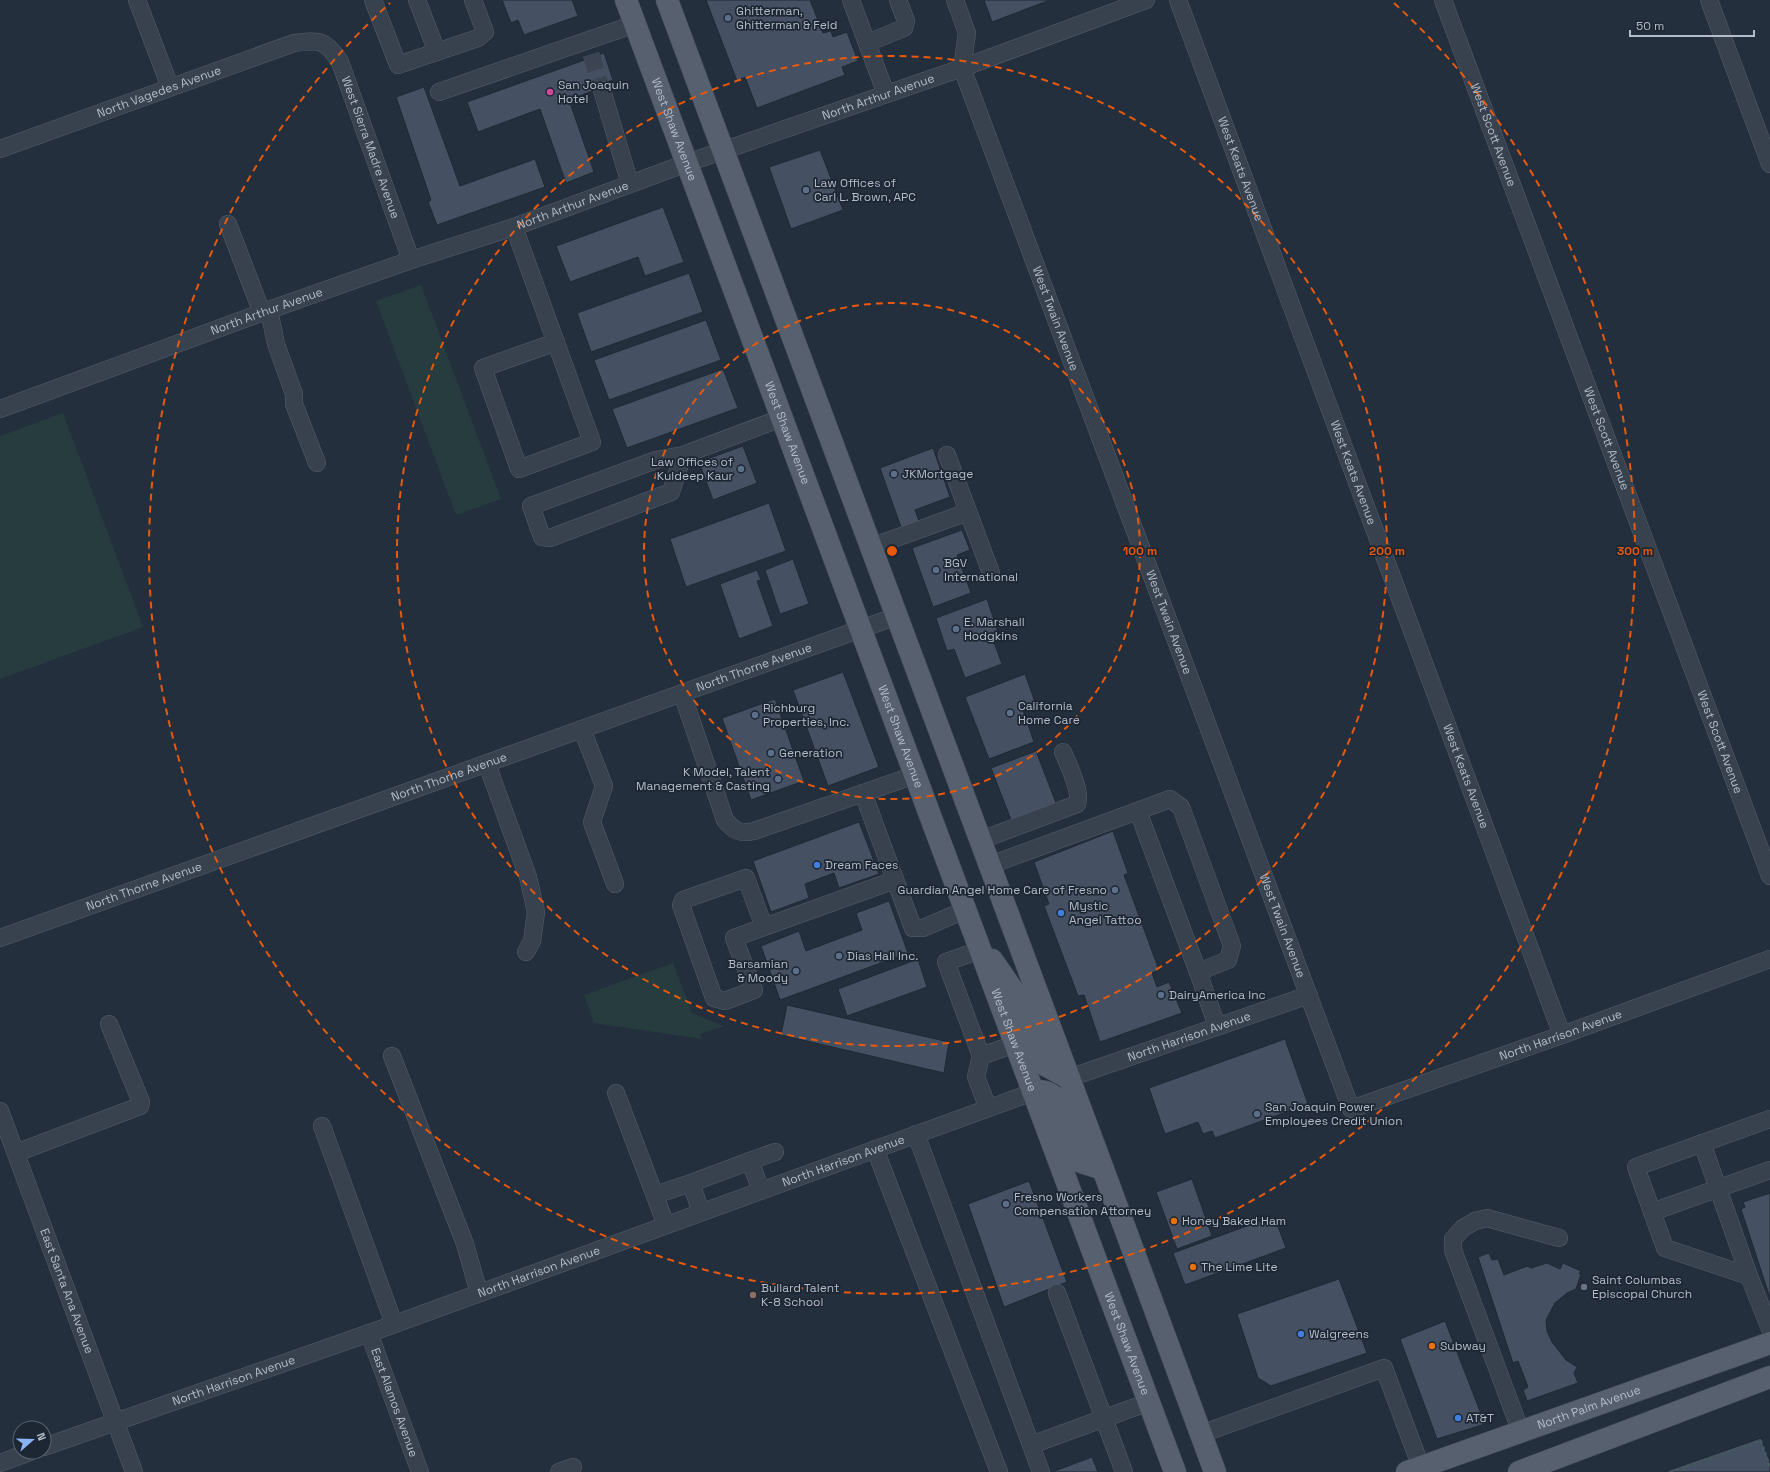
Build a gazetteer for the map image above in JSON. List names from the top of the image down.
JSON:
{
  "streets": {
    "main road": ["West Shaw Avenue", "North Palm Avenue"],
    "street": [
      "North Vagedes Avenue",
      "North Arthur Avenue",
      "West Scott Avenue",
      "West Sierra Madre Avenue",
      "West Keats Avenue",
      "West Twain Avenue",
      "North Thorne Avenue",
      "North Harrison Avenue",
      "East Santa Ana Avenue",
      "East Alamos Avenue"
    ]
  },
  "crossings": [
    ["North Vagedes Avenue", "West Sierra Madre Avenue"],
    ["North Arthur Avenue", "West Shaw Avenue"],
    ["North Arthur Avenue", "West Sierra Madre Avenue"],
    ["North Arthur Avenue", "West Twain Avenue"],
    ["West Shaw Avenue", "North Thorne Avenue"],
    ["West Shaw Avenue", "North Harrison Avenue"],
    ["West Keats Avenue", "North Harrison Avenue"],
    ["West Twain Avenue", "North Harrison Avenue"],
    ["North Harrison Avenue", "East Santa Ana Avenue"],
    ["North Harrison Avenue", "East Alamos Avenue"]
  ],
  "places": [
    "Ghitterman, Ghitterman & Feld",
    "San Joaquin Hotel",
    "Law Offices of Carl L. Brown, APC",
    "Law Offices of Kuldeep Kaur",
    "JKMortgage",
    "BGV International",
    "E. Marshall Hodgkins",
    "California Home Care",
    "Richburg Properties, Inc.",
    "Generation",
    "K Model, Talent Management & Casting",
    "Dream Faces",
    "Guardian Angel Home Care of Fresno",
    "Mystic Angel Tattoo",
    "Dias Hall Inc.",
    "Barsamian & Moody",
    "DairyAmerica Inc",
    "San Joaquin Power Employees Credit Union",
    "Fresno Workers Compensation Attorney",
    "Honey Baked Ham",
    "The Lime Lite",
    "Saint Columbas Episcopal Church",
    "Bullard Talent K-8 School",
    "Walgreens",
    "Subway",
    "AT&T"
  ],
  "scale_bar": "50 m",
  "north": "right",
  "rings": ["100 m", "200 m", "300 m"]
}
